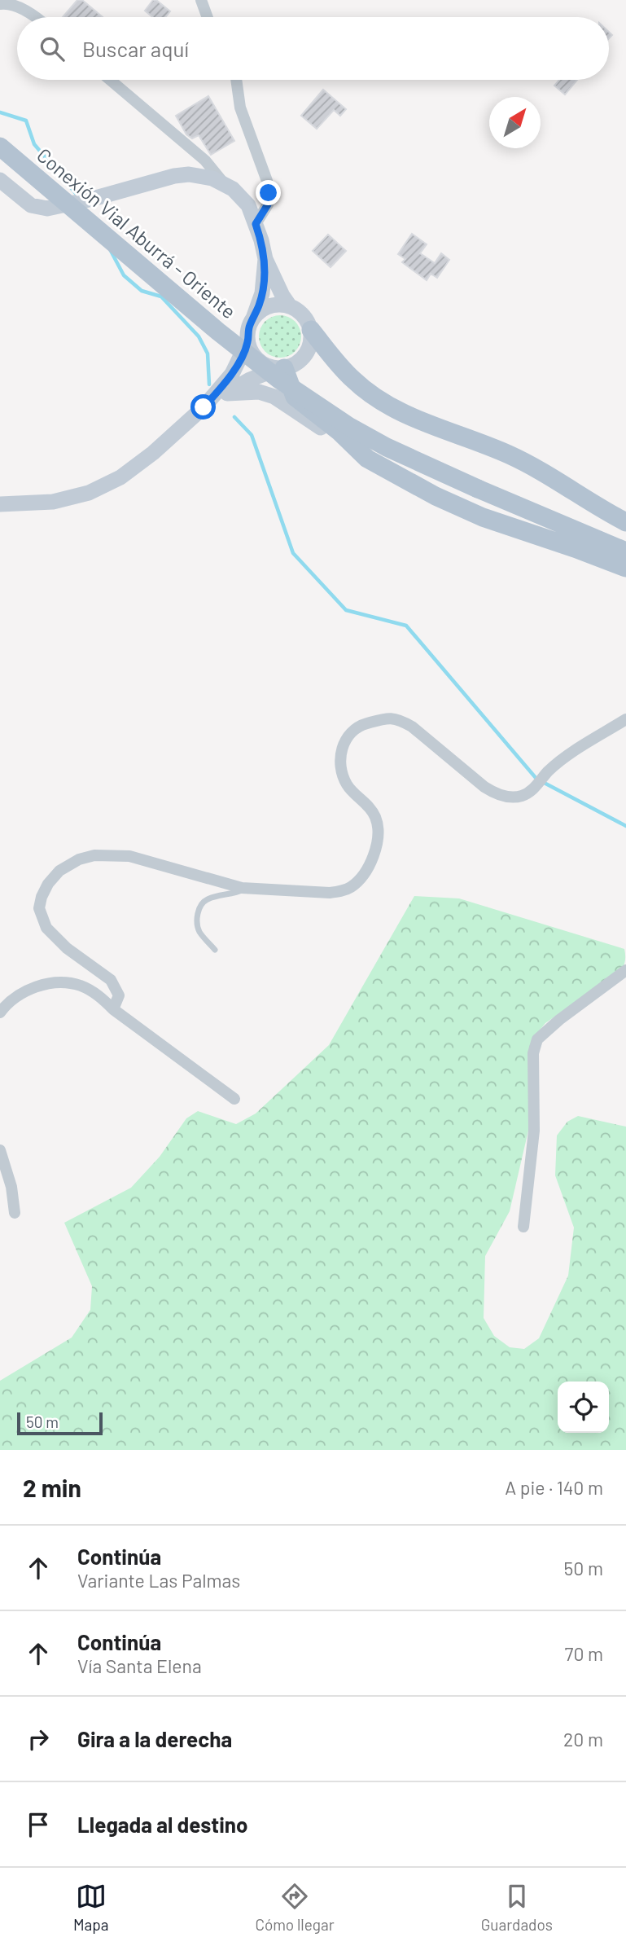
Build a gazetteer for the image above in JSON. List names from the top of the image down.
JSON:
{
  "streets": {
    "main road": ["Conexión Vial Aburrá - Oriente"]
  },
  "scale_bar": "50 m",
  "north": "top right",
  "page": {
    "search": "Buscar aquí",
    "scale": "50 m",
    "heading": ["2 min", "A pie · 140 m"],
    "list": [
      ["Continúa", "Variante Las Palmas", "50 m"],
      ["Continúa", "Vía Santa Elena", "70 m"],
      ["Gira a la derecha", "20 m"],
      "Llegada al destino"
    ],
    "nav": ["Mapa", "Cómo llegar", "Guardados"]
  }
}
